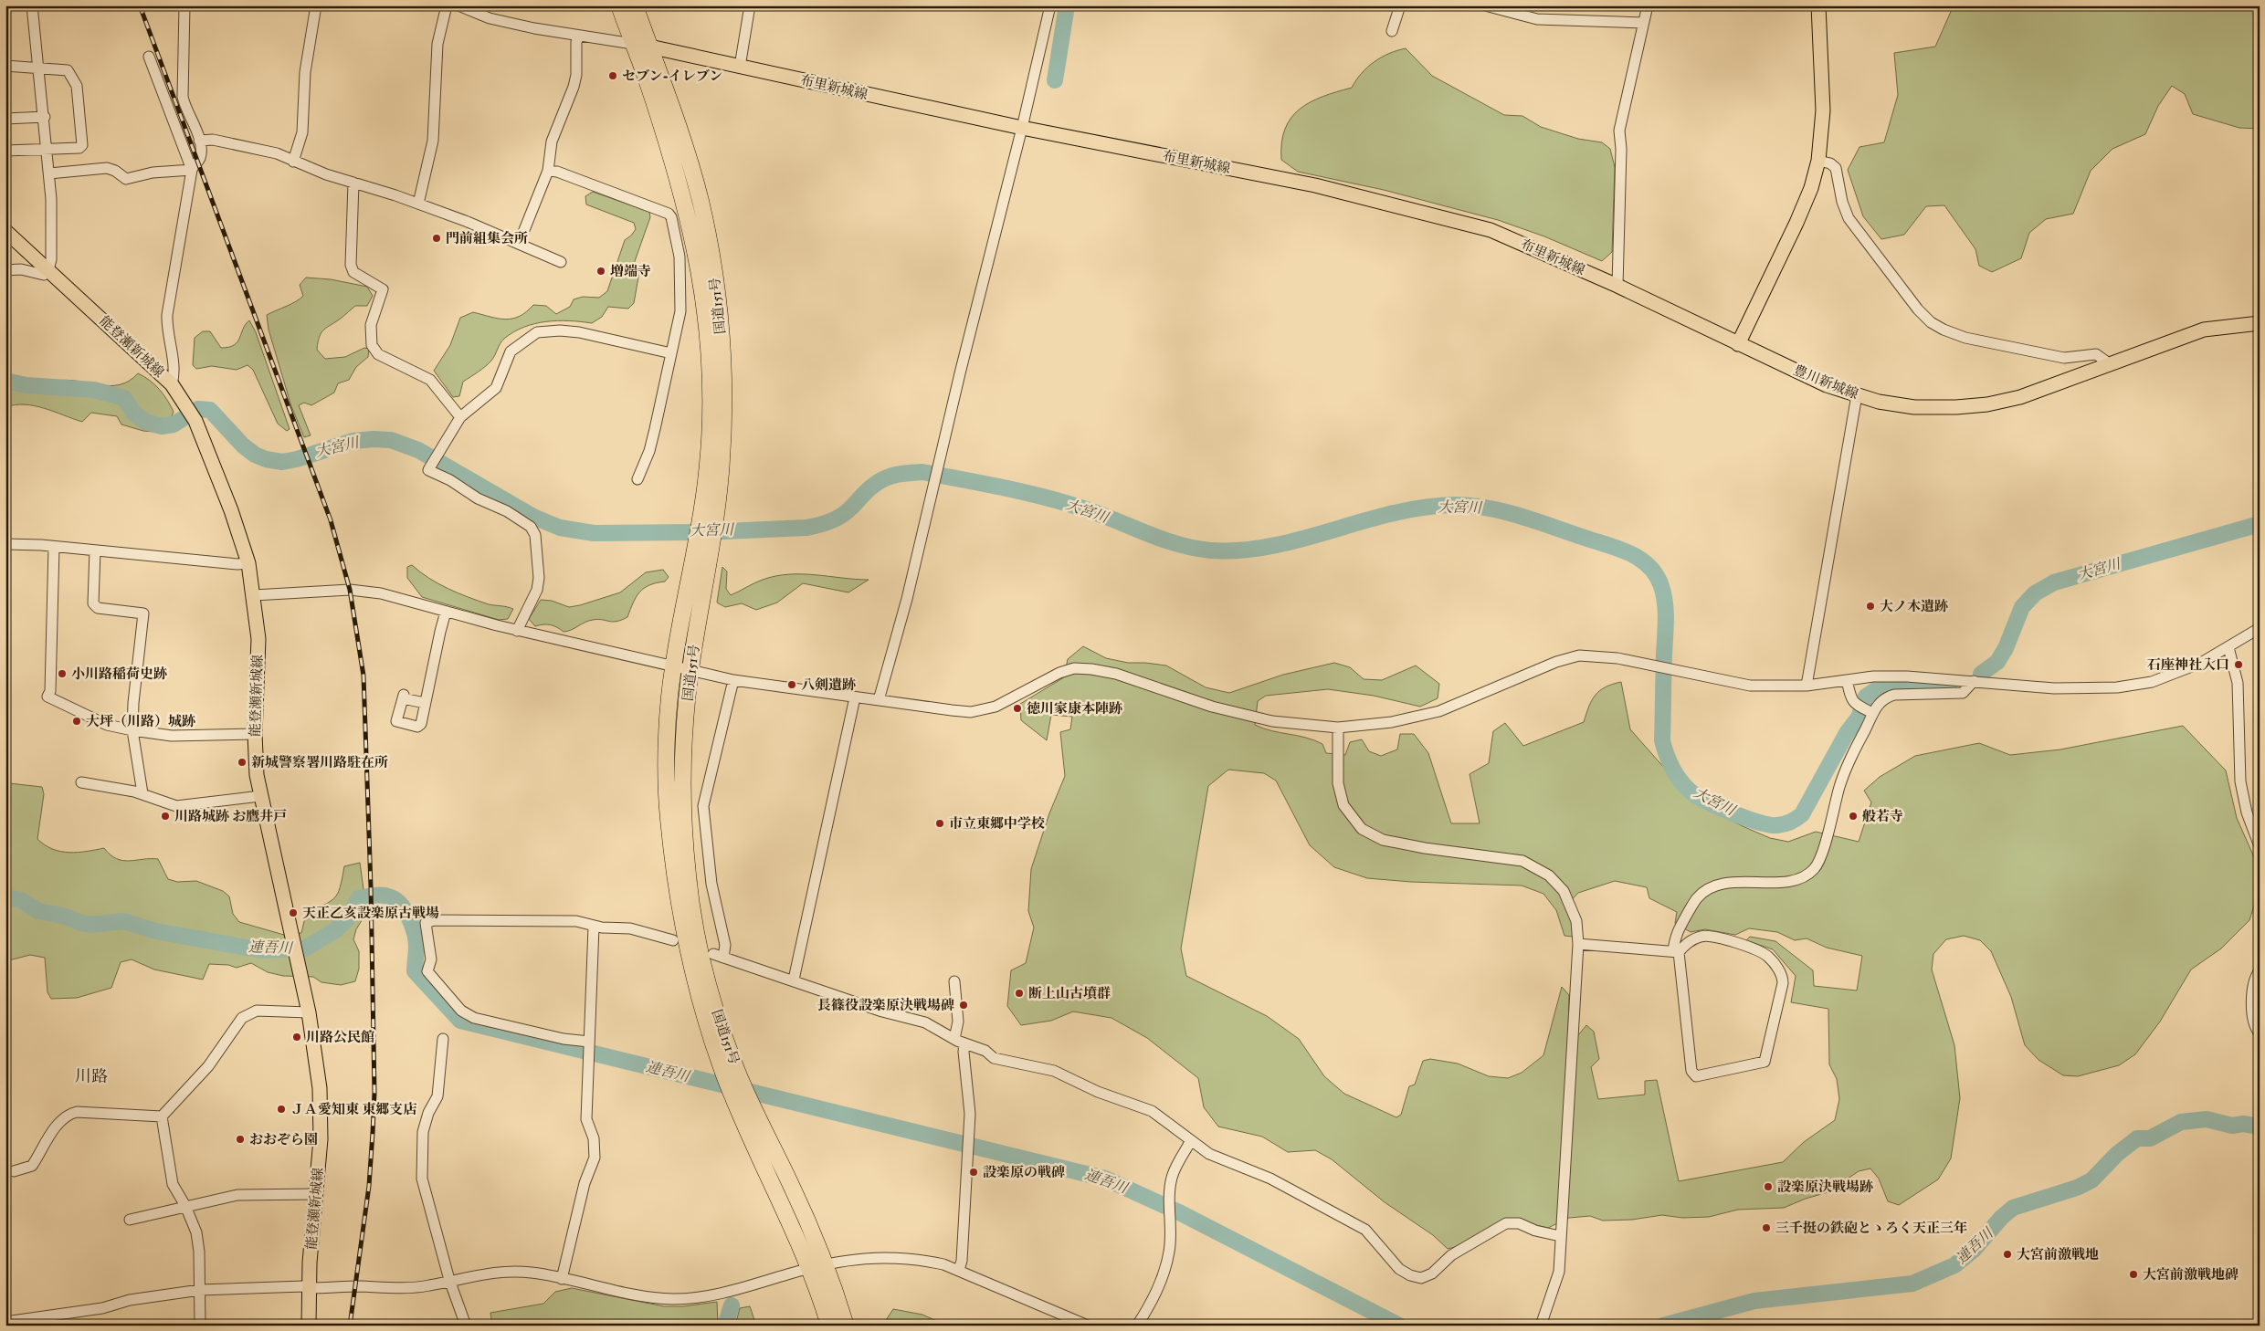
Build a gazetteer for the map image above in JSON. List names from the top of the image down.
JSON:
{
  "streets": {
    "highway": ["国道151号"],
    "main road": ["布里新城線", "能登瀬新城線", "豊川新城線"]
  },
  "crossings": [
    ["布里新城線", "国道151号"],
    ["布里新城線", "豊川新城線"]
  ],
  "districts": ["川路"],
  "water": ["大宮川", "連吾川"],
  "places": [
    "セブン-イレブン",
    "門前組集会所",
    "増端寺",
    "大ノ木遺跡",
    "石座神社入口",
    "小川路稲荷史跡",
    "八剣遺跡",
    "徳川家康本陣跡",
    "大坪（川路）城跡",
    "新城警察署川路駐在所",
    "川路城跡 お鷹井戸",
    "般若寺",
    "市立東郷中学校",
    "天正乙亥設楽原古戦場",
    "断上山古墳群",
    "長篠役設楽原決戦場碑",
    "川路公民館",
    "ＪＡ愛知東 東郷支店",
    "おおぞら園",
    "設楽原の戦碑",
    "設楽原決戦場跡",
    "三千挺の鉄砲とゝろく天正三年",
    "大宮前激戦地",
    "大宮前激戦地碑"
  ]
}
